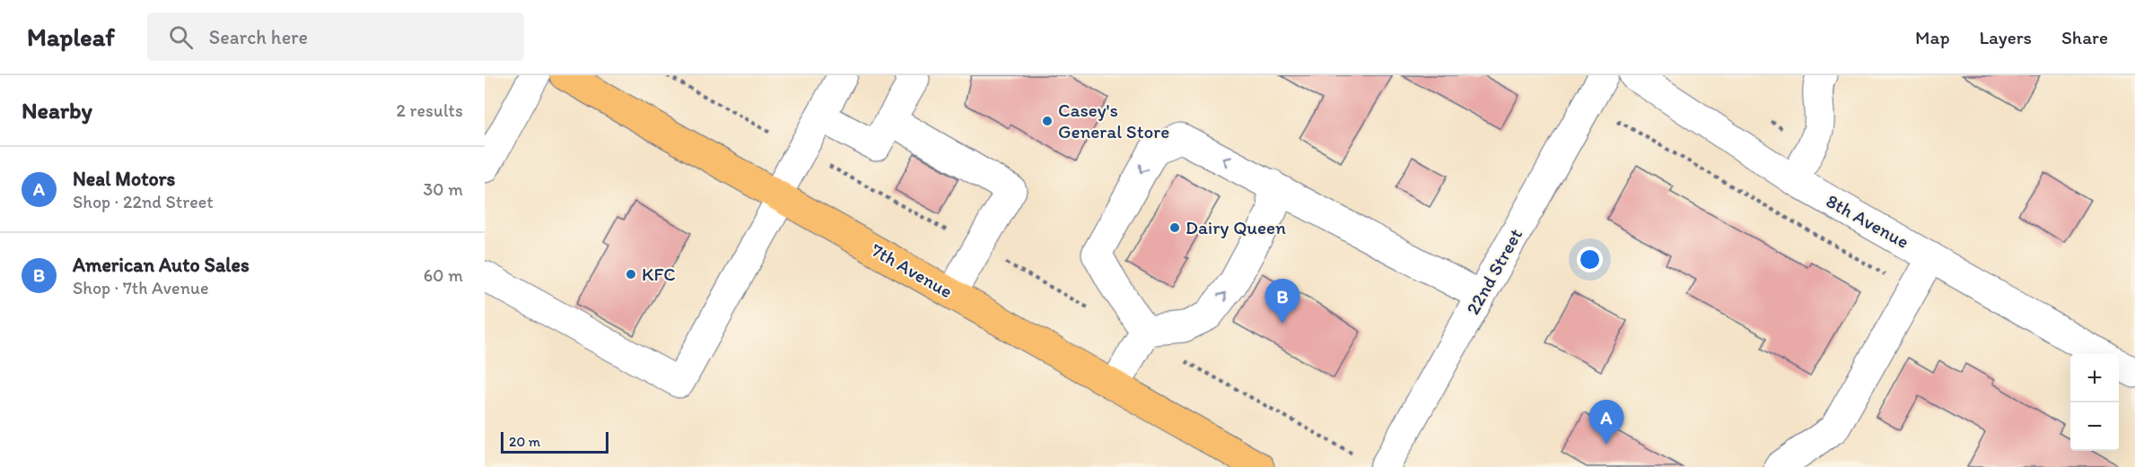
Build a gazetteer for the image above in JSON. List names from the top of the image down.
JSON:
{
  "streets": {
    "main road": ["7th Avenue"],
    "street": ["8th Avenue", "22nd Street"]
  },
  "places": ["Casey's General Store", "Dairy Queen", "KFC"],
  "scale_bar": "20 m",
  "page": {
    "header": "Mapleaf",
    "search": "Search here",
    "nav": ["Map", "Layers", "Share"],
    "heading": ["Nearby", "2 results"],
    "list": [
      {
        "mark": "A",
        "name": "Neal Motors",
        "note": "Shop · 22nd Street",
        "value": "30 m"
      },
      {
        "mark": "B",
        "name": "American Auto Sales",
        "note": "Shop · 7th Avenue",
        "value": "60 m"
      }
    ],
    "pins": ["B", "A"],
    "map_buttons": ["+", "−"],
    "scale": "20 m"
  }
}
